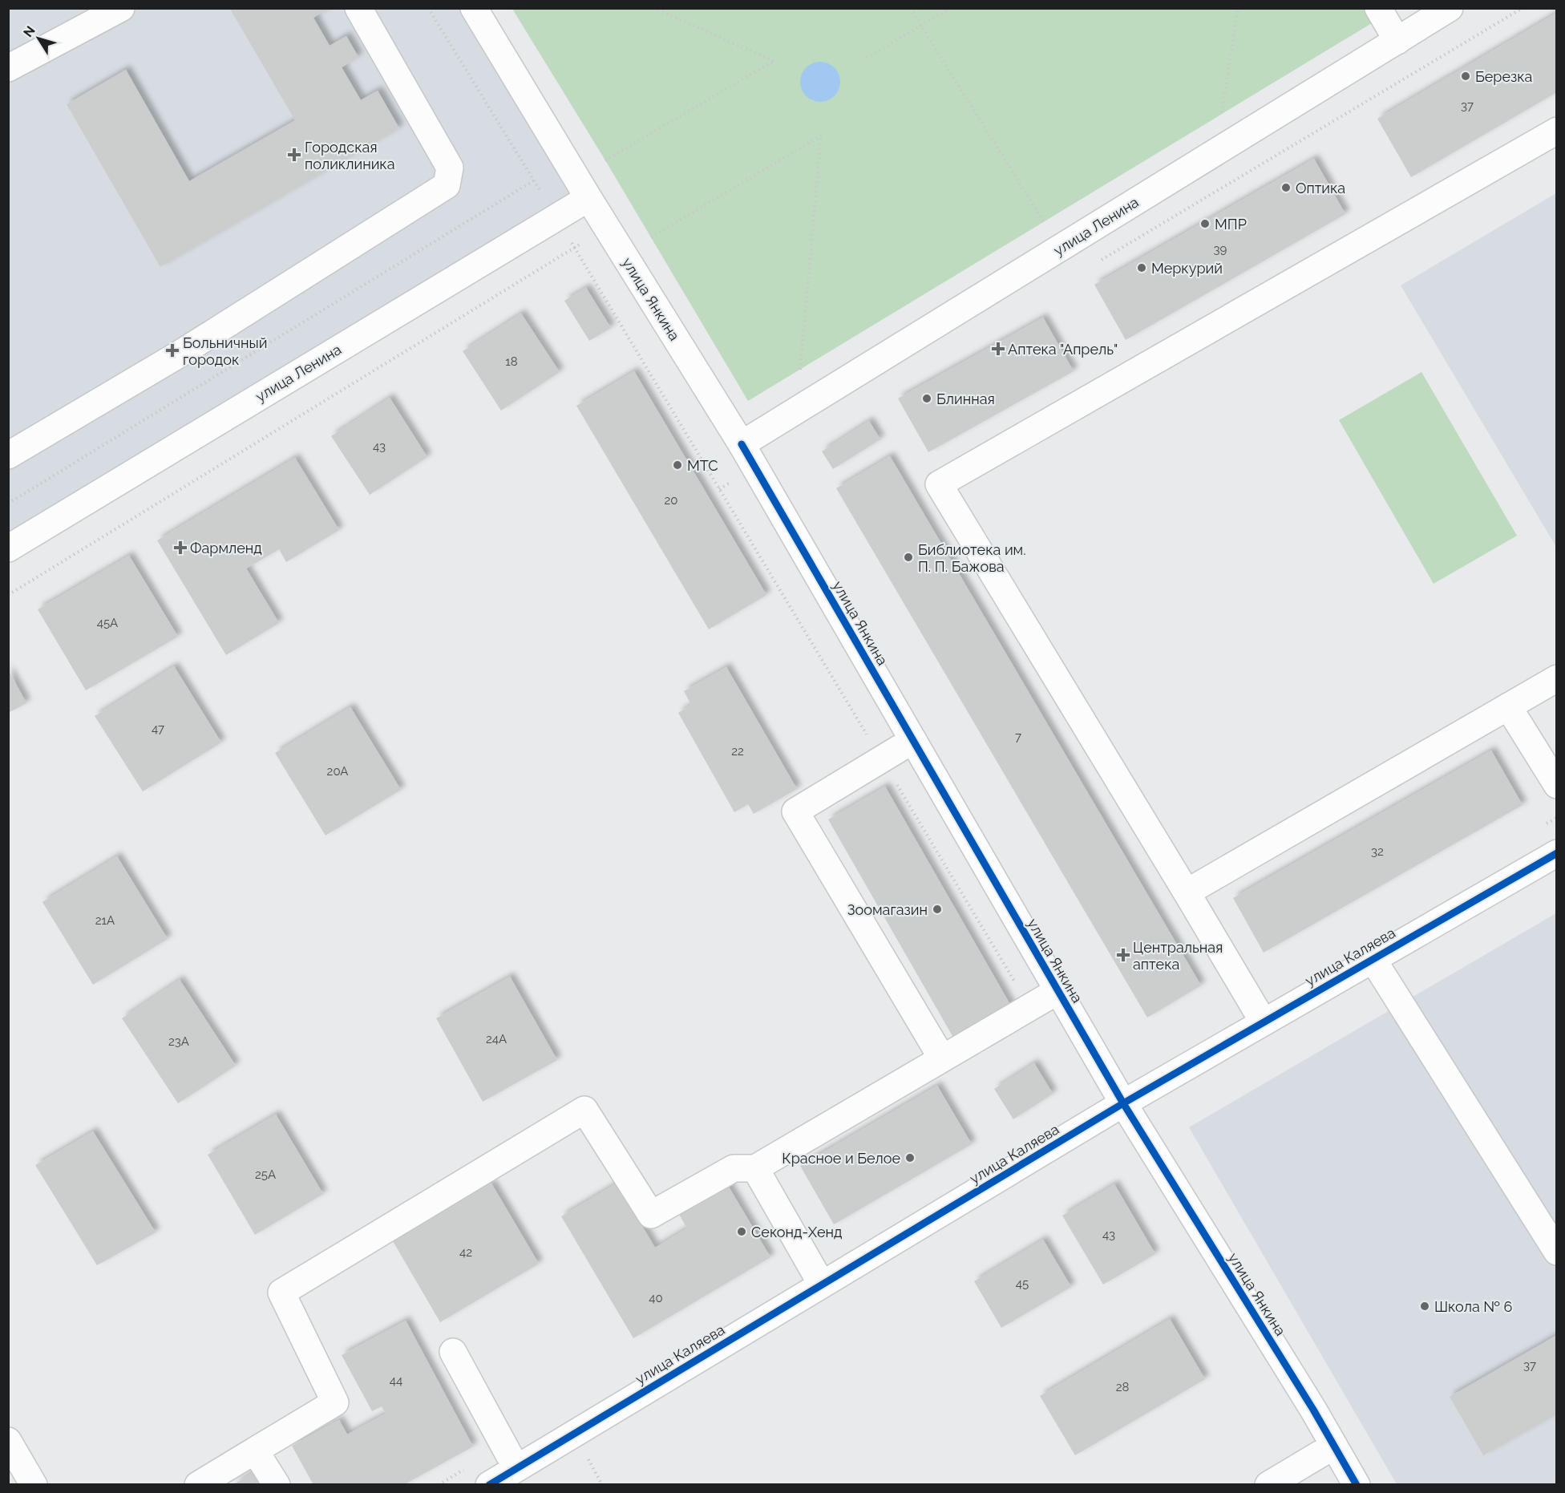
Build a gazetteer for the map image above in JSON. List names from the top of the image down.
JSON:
{
  "streets": {
    "street": ["улица Ленина", "улица Янкина", "улица Каляева"]
  },
  "crossings": [
    ["улица Ленина", "улица Янкина"],
    ["улица Янкина", "улица Каляева"]
  ],
  "places": {
    "other": [
      "Березка",
      "Оптика",
      "МПР",
      "Меркурий",
      "Блинная",
      "МТС",
      "Библиотека им. П. П. Бажова",
      "Зоомагазин",
      "Красное и Белое",
      "Секонд-Хенд",
      "Школа № 6"
    ],
    "health": [
      "Городская поликлиника",
      "Аптека \"Апрель\"",
      "Больничный городок",
      "Фармленд",
      "Центральная аптека"
    ]
  },
  "house_numbers": [
    "37",
    "39",
    "18",
    "43",
    "20",
    "45А",
    "47",
    "7",
    "22",
    "20А",
    "32",
    "21А",
    "24А",
    "23А",
    "25А",
    "43",
    "42",
    "45",
    "40",
    "37",
    "44",
    "28"
  ],
  "north": "top left"
}
